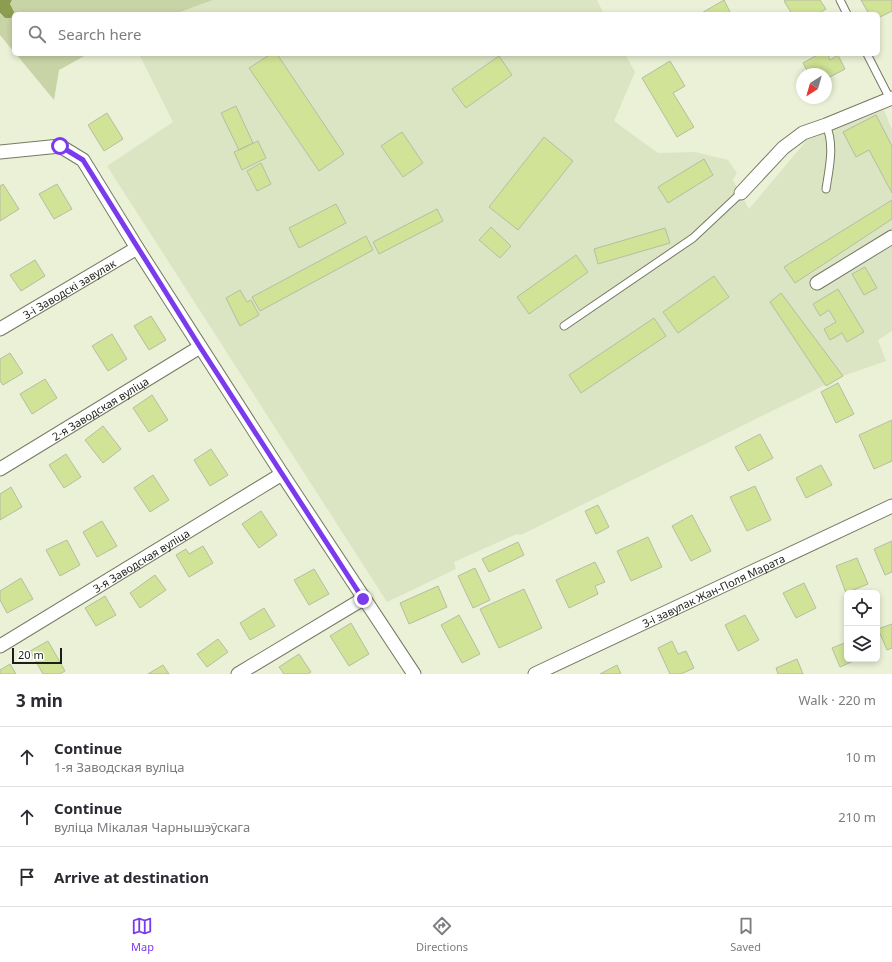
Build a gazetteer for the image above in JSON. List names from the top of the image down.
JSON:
{
  "streets": {
    "street": [
      "3-і Заводскі завулак",
      "2-я Заводская вуліца",
      "3-я Заводская вуліца",
      "3-і завулак Жан-Поля Марата"
    ]
  },
  "scale_bar": "20 m",
  "north": "bottom left",
  "page": {
    "search": "Search here",
    "scale": "20 m",
    "heading": ["3 min", "Walk · 220 m"],
    "list": [
      ["Continue", "1-я Заводская вуліца", "10 m"],
      ["Continue", "вуліца Мікалая Чарнышэўскага", "210 m"],
      "Arrive at destination"
    ],
    "nav": ["Map", "Directions", "Saved"]
  }
}
